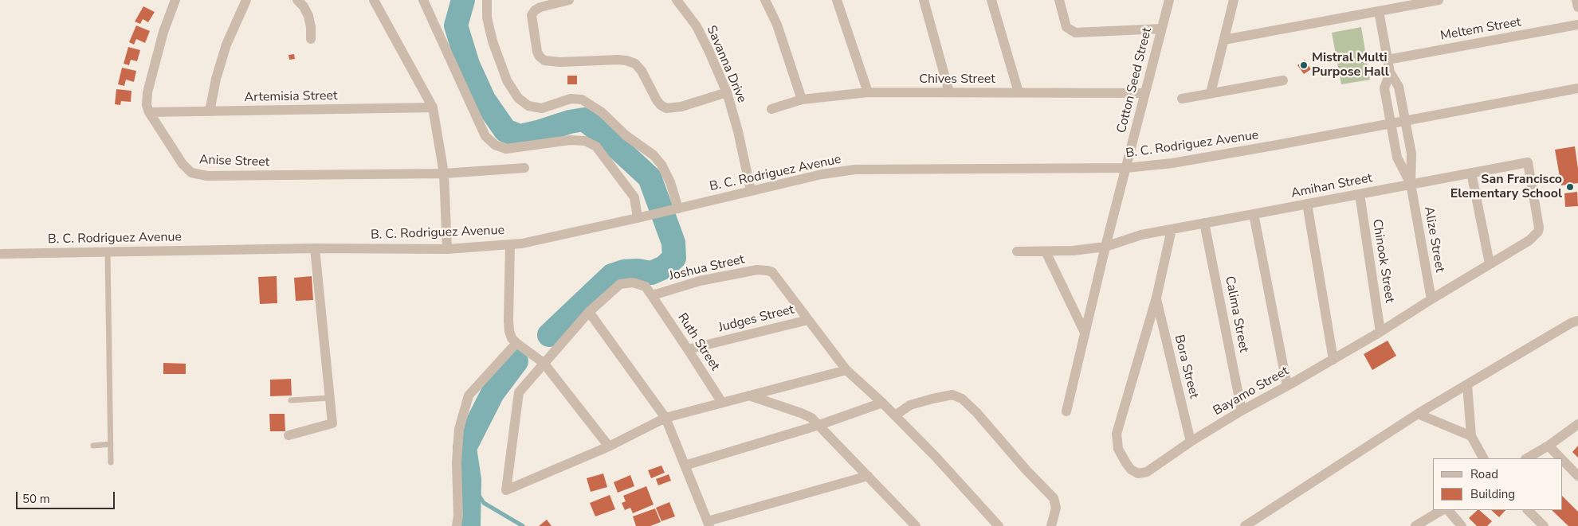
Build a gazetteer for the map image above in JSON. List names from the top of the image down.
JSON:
{
  "streets": {
    "street": [
      "Meltem Street",
      "Savanna Drive",
      "Chives Street",
      "Cotton Seed Street",
      "Artemisia Street",
      "B. C. Rodriguez Avenue",
      "Anise Street",
      "Amihan Street",
      "Alize Street",
      "Chinook Street",
      "Joshua Street",
      "Calima Street",
      "Judges Street",
      "Ruth Street",
      "Bora Street",
      "Bayamo Street"
    ]
  },
  "crossings": [
    ["Savanna Drive", "B. C. Rodriguez Avenue"],
    ["Chives Street", "Cotton Seed Street"],
    ["Cotton Seed Street", "B. C. Rodriguez Avenue"],
    ["Cotton Seed Street", "Amihan Street"],
    ["Artemisia Street", "Anise Street"],
    ["Amihan Street", "Alize Street"],
    ["Amihan Street", "Chinook Street"],
    ["Amihan Street", "Calima Street"],
    ["Amihan Street", "Bayamo Street"],
    ["Alize Street", "Bayamo Street"],
    ["Chinook Street", "Bayamo Street"],
    ["Joshua Street", "Judges Street"],
    ["Joshua Street", "Ruth Street"],
    ["Calima Street", "Bayamo Street"],
    ["Judges Street", "Ruth Street"],
    ["Bora Street", "Bayamo Street"]
  ],
  "places": ["Mistral Multi Purpose Hall", "San Francisco Elementary School"],
  "legend": ["Road", "Building"],
  "scale_bar": "50 m"
}
